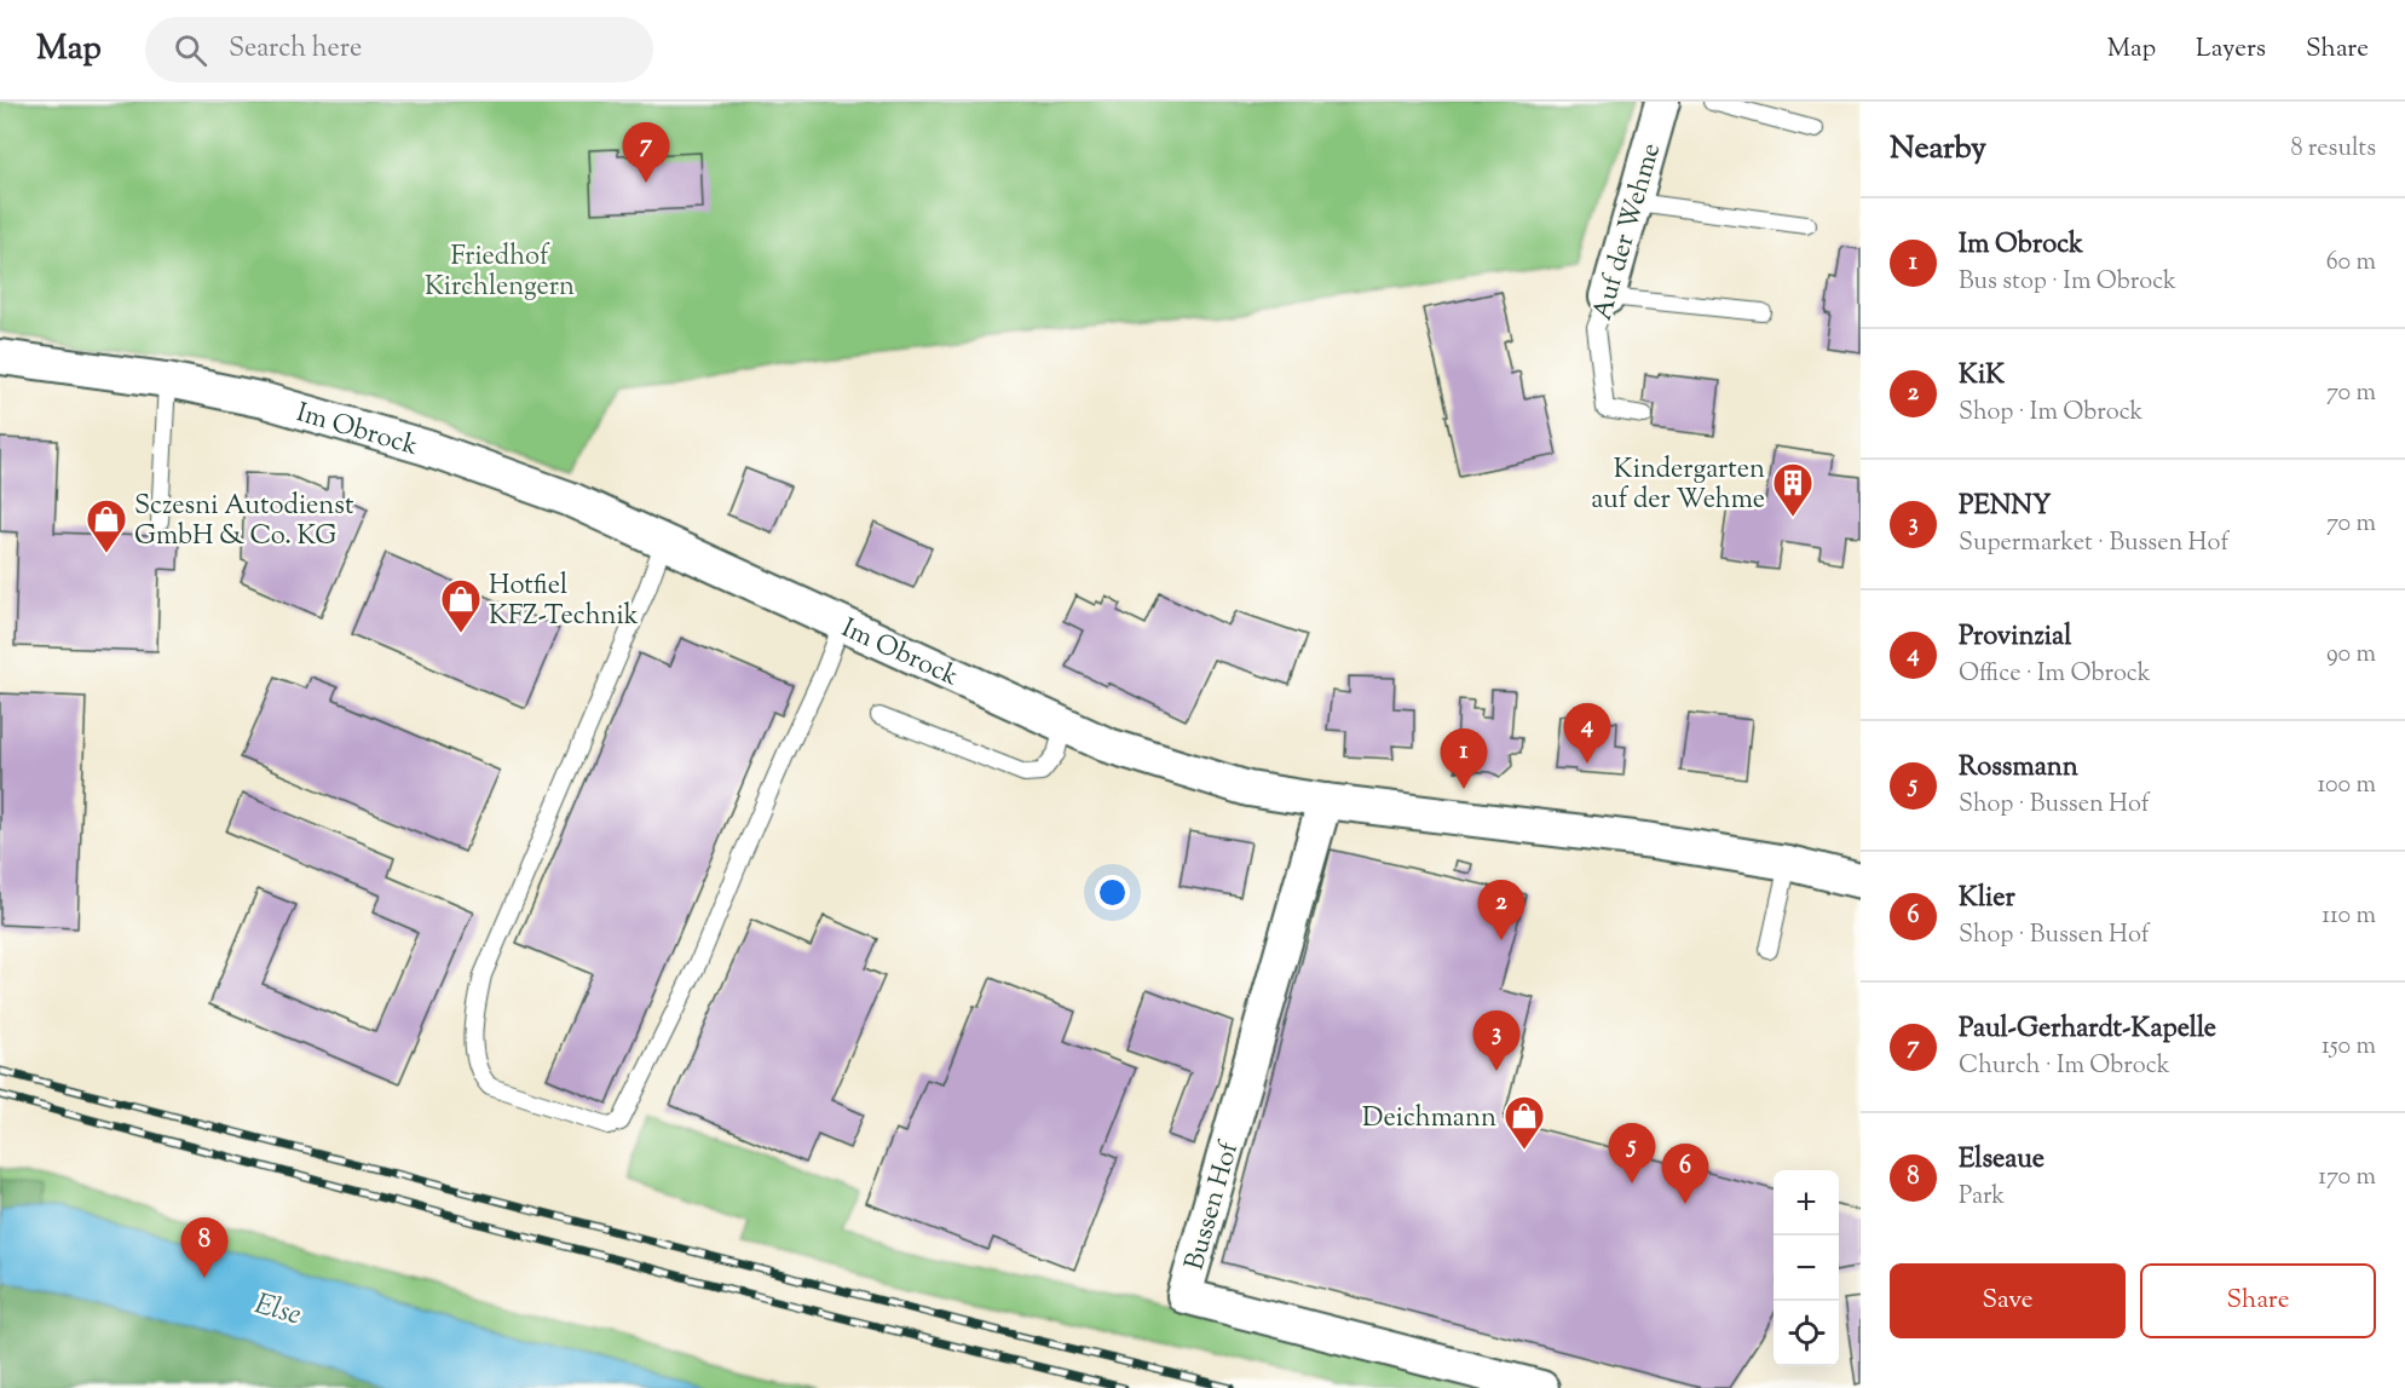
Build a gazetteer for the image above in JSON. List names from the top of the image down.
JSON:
{
  "streets": {
    "street": ["Auf der Wehme", "Im Obrock", "Bussen Hof"]
  },
  "crossings": [
    ["Im Obrock", "Bussen Hof"]
  ],
  "water": ["Else"],
  "parks": ["Friedhof Kirchlengern"],
  "places": {
    "building": ["Kindergarten auf der Wehme"],
    "shop": ["Sczesni Autodienst GmbH & Co. KG", "Hotfiel KFZ-Technik", "Deichmann"]
  },
  "page": {
    "header": "Map",
    "search": "Search here",
    "nav": ["Map", "Layers", "Share"],
    "heading": ["Nearby", "8 results"],
    "pins": [
      "7",
      "4",
      "1",
      "2",
      "3",
      "5",
      "6",
      "8"
    ],
    "list": [
      {
        "mark": "1",
        "name": "Im Obrock",
        "note": "Bus stop · Im Obrock",
        "value": "60 m"
      },
      {
        "mark": "2",
        "name": "KiK",
        "note": "Shop · Im Obrock",
        "value": "70 m"
      },
      {
        "mark": "3",
        "name": "PENNY",
        "note": "Supermarket · Bussen Hof",
        "value": "70 m"
      },
      {
        "mark": "4",
        "name": "Provinzial",
        "note": "Office · Im Obrock",
        "value": "90 m"
      },
      {
        "mark": "5",
        "name": "Rossmann",
        "note": "Shop · Bussen Hof",
        "value": "100 m"
      },
      {
        "mark": "6",
        "name": "Klier",
        "note": "Shop · Bussen Hof",
        "value": "110 m"
      },
      {
        "mark": "7",
        "name": "Paul-Gerhardt-Kapelle",
        "note": "Church · Im Obrock",
        "value": "150 m"
      },
      {
        "mark": "8",
        "name": "Elseaue",
        "note": "Park",
        "value": "170 m"
      }
    ],
    "map_buttons": ["+", "−"],
    "buttons": ["Save", "Share"]
  }
}
